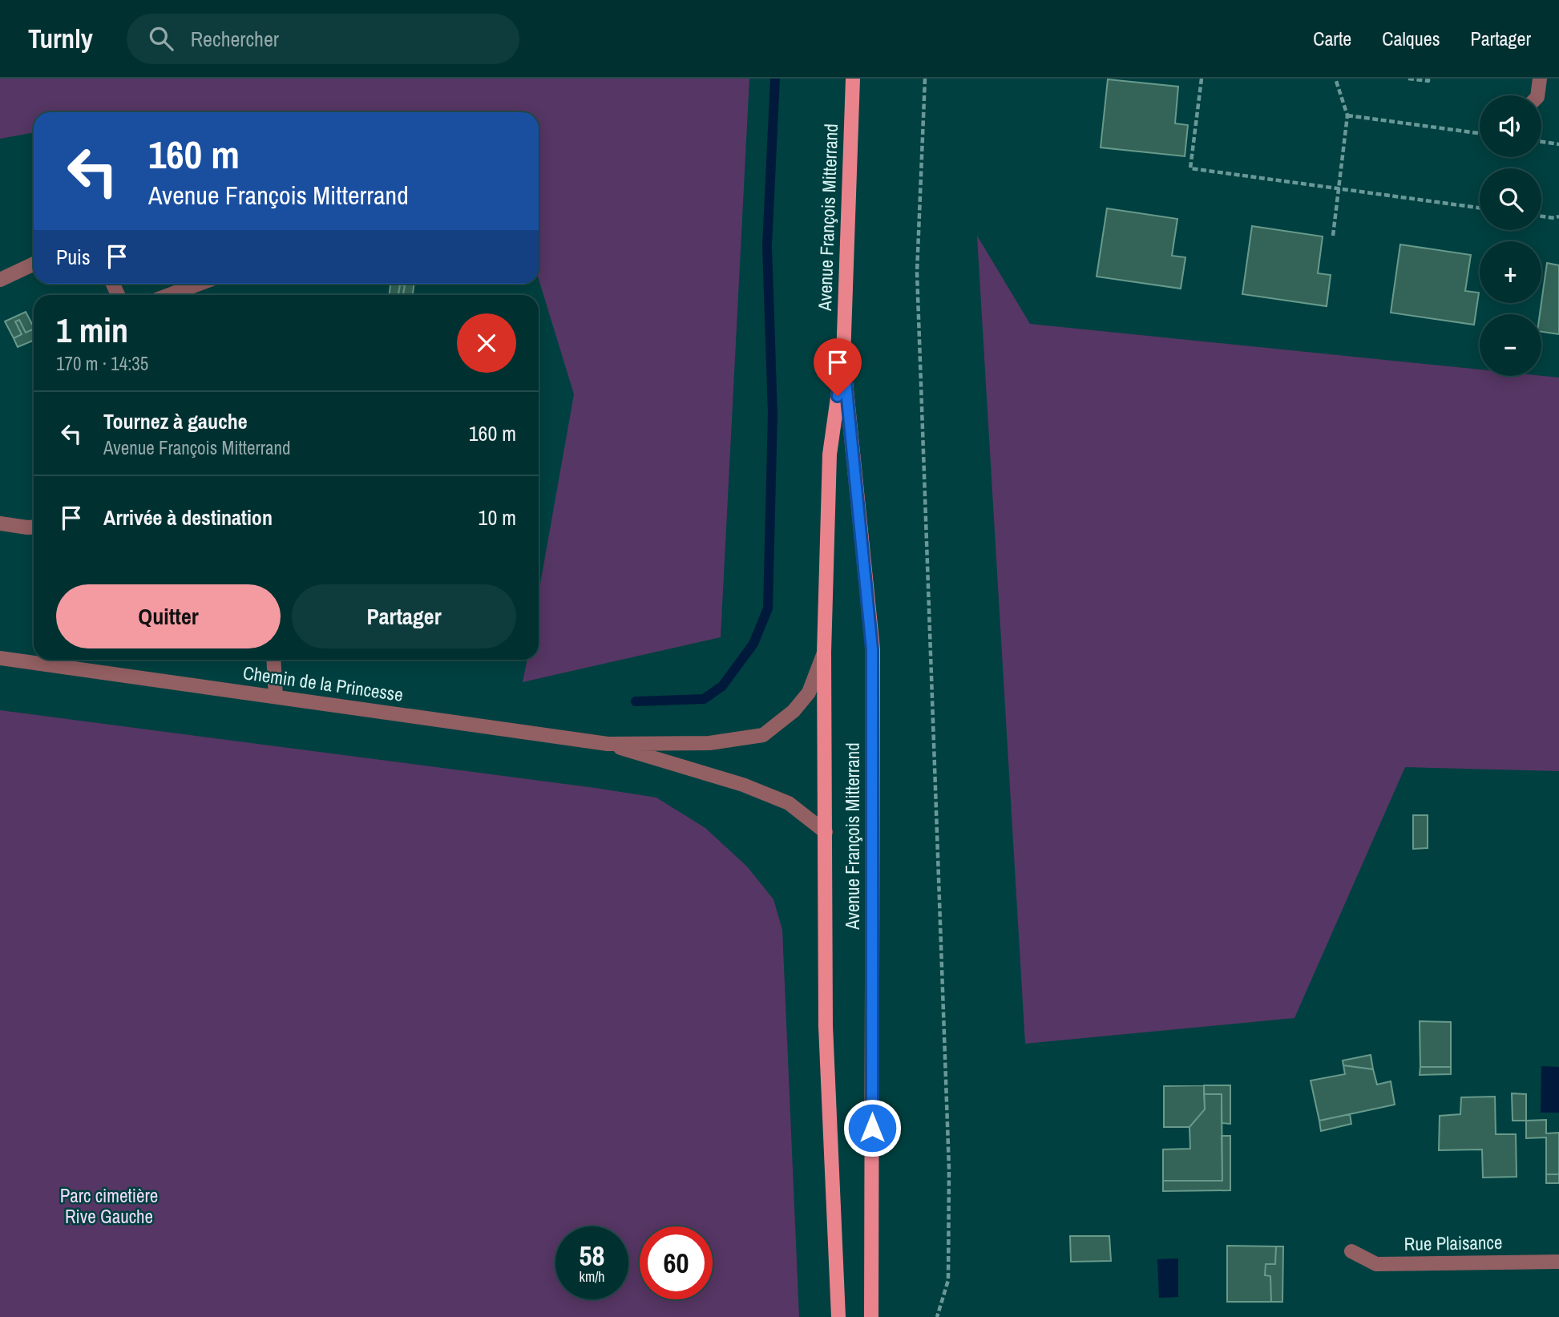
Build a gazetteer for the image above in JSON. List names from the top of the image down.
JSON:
{
  "streets": {
    "main road": ["Avenue François Mitterrand"],
    "street": ["Chemin de la Princesse", "Rue Plaisance"]
  },
  "crossings": [
    ["Avenue François Mitterrand", "Chemin de la Princesse"]
  ],
  "parks": ["Parc cimetière Rive Gauche"],
  "page": {
    "header": "Turnly",
    "search": "Rechercher",
    "nav": ["Carte", "Calques", "Partager"],
    "map_buttons": ["+", "−"],
    "turn": ["160 m", "Avenue François Mitterrand"],
    "then": "Puis",
    "heading": ["1 min", "170 m · 14:35"],
    "list": [
      {
        "name": "Tournez à gauche",
        "note": "Avenue François Mitterrand",
        "value": "160 m"
      },
      {
        "name": "Arrivée à destination",
        "value": "10 m"
      }
    ],
    "buttons": ["Quitter", "Partager"],
    "speed": "58 km/h",
    "limit": "60"
  }
}
